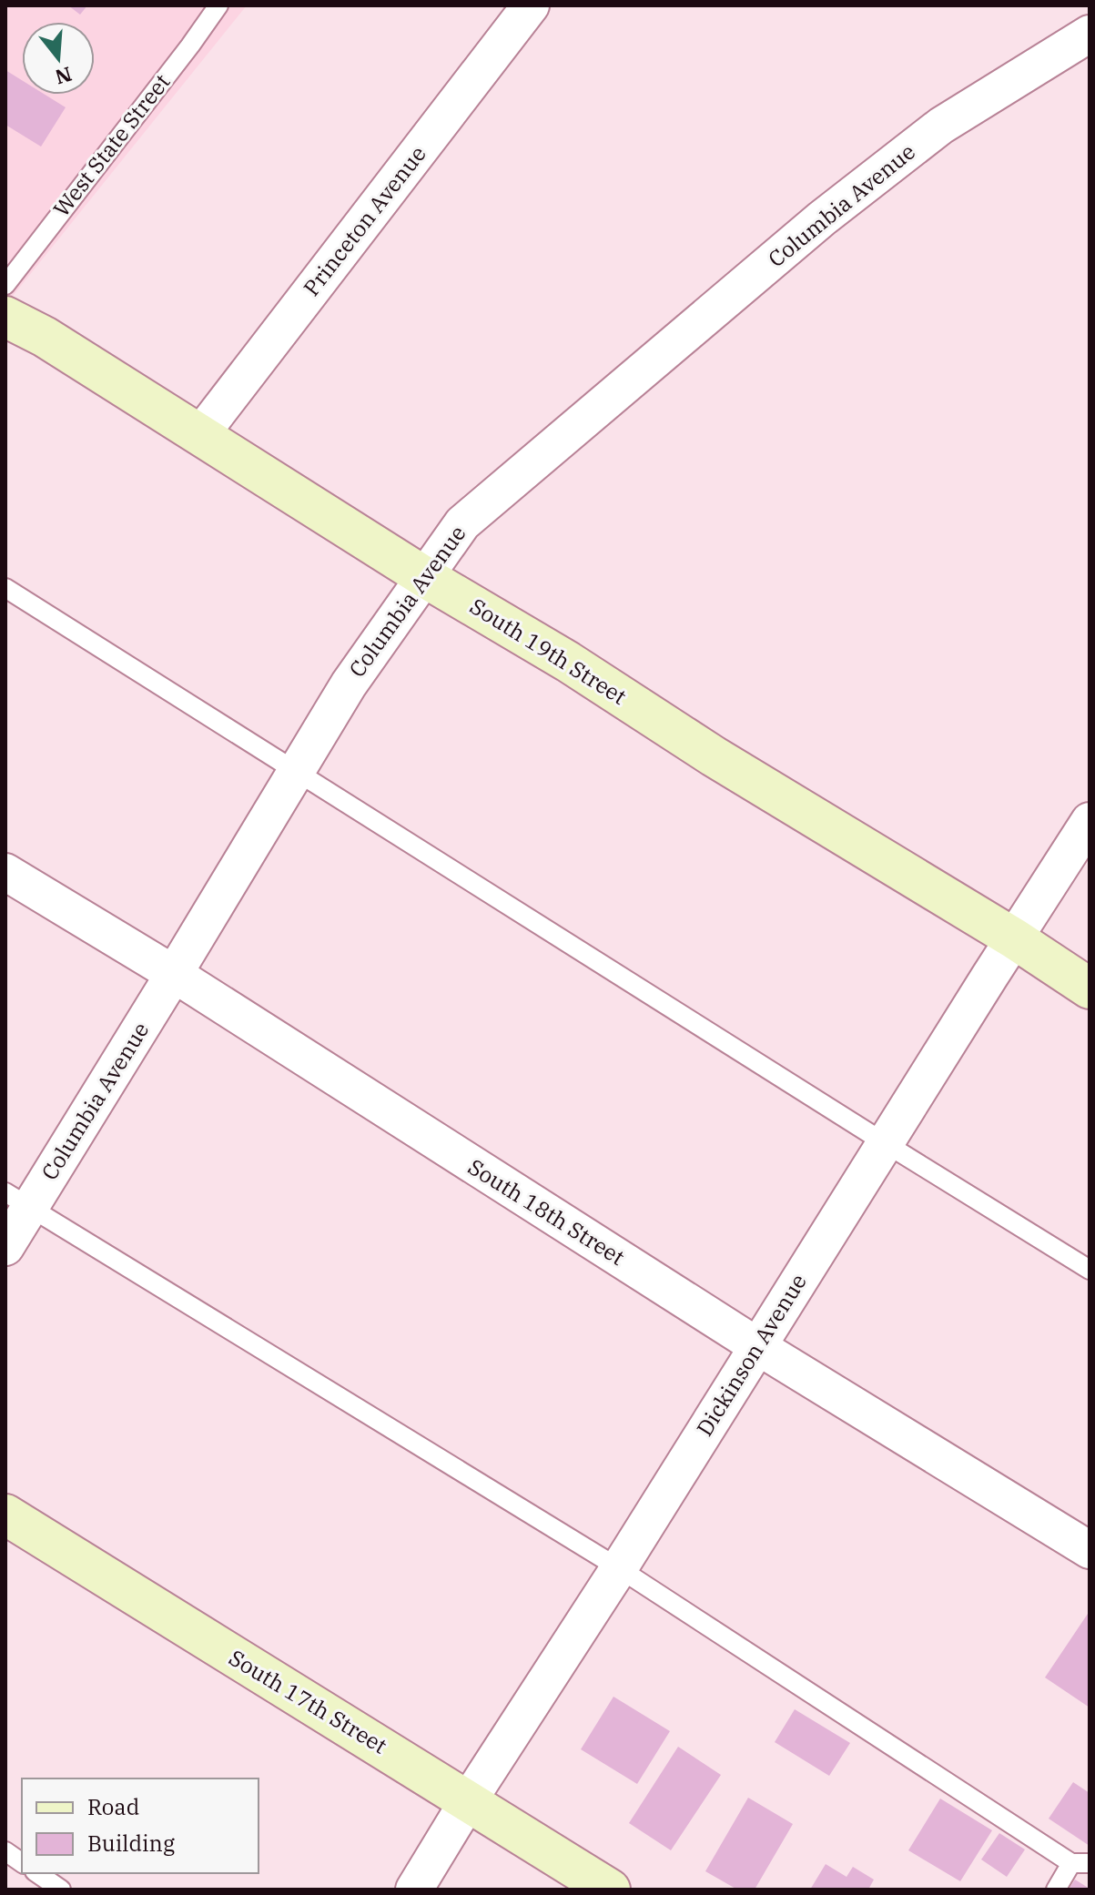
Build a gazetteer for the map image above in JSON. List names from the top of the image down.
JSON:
{
  "streets": {
    "street": [
      "Columbia Avenue",
      "Princeton Avenue",
      "South 19th Street",
      "South 18th Street",
      "Dickinson Avenue",
      "South 17th Street"
    ],
    "lane": ["West State Street"]
  },
  "crossings": [
    ["Columbia Avenue", "South 19th Street"],
    ["Columbia Avenue", "South 18th Street"],
    ["Princeton Avenue", "South 19th Street"],
    ["South 19th Street", "Dickinson Avenue"],
    ["South 18th Street", "Dickinson Avenue"],
    ["Dickinson Avenue", "South 17th Street"]
  ],
  "legend": ["Road", "Building"],
  "north": "bottom"
}
